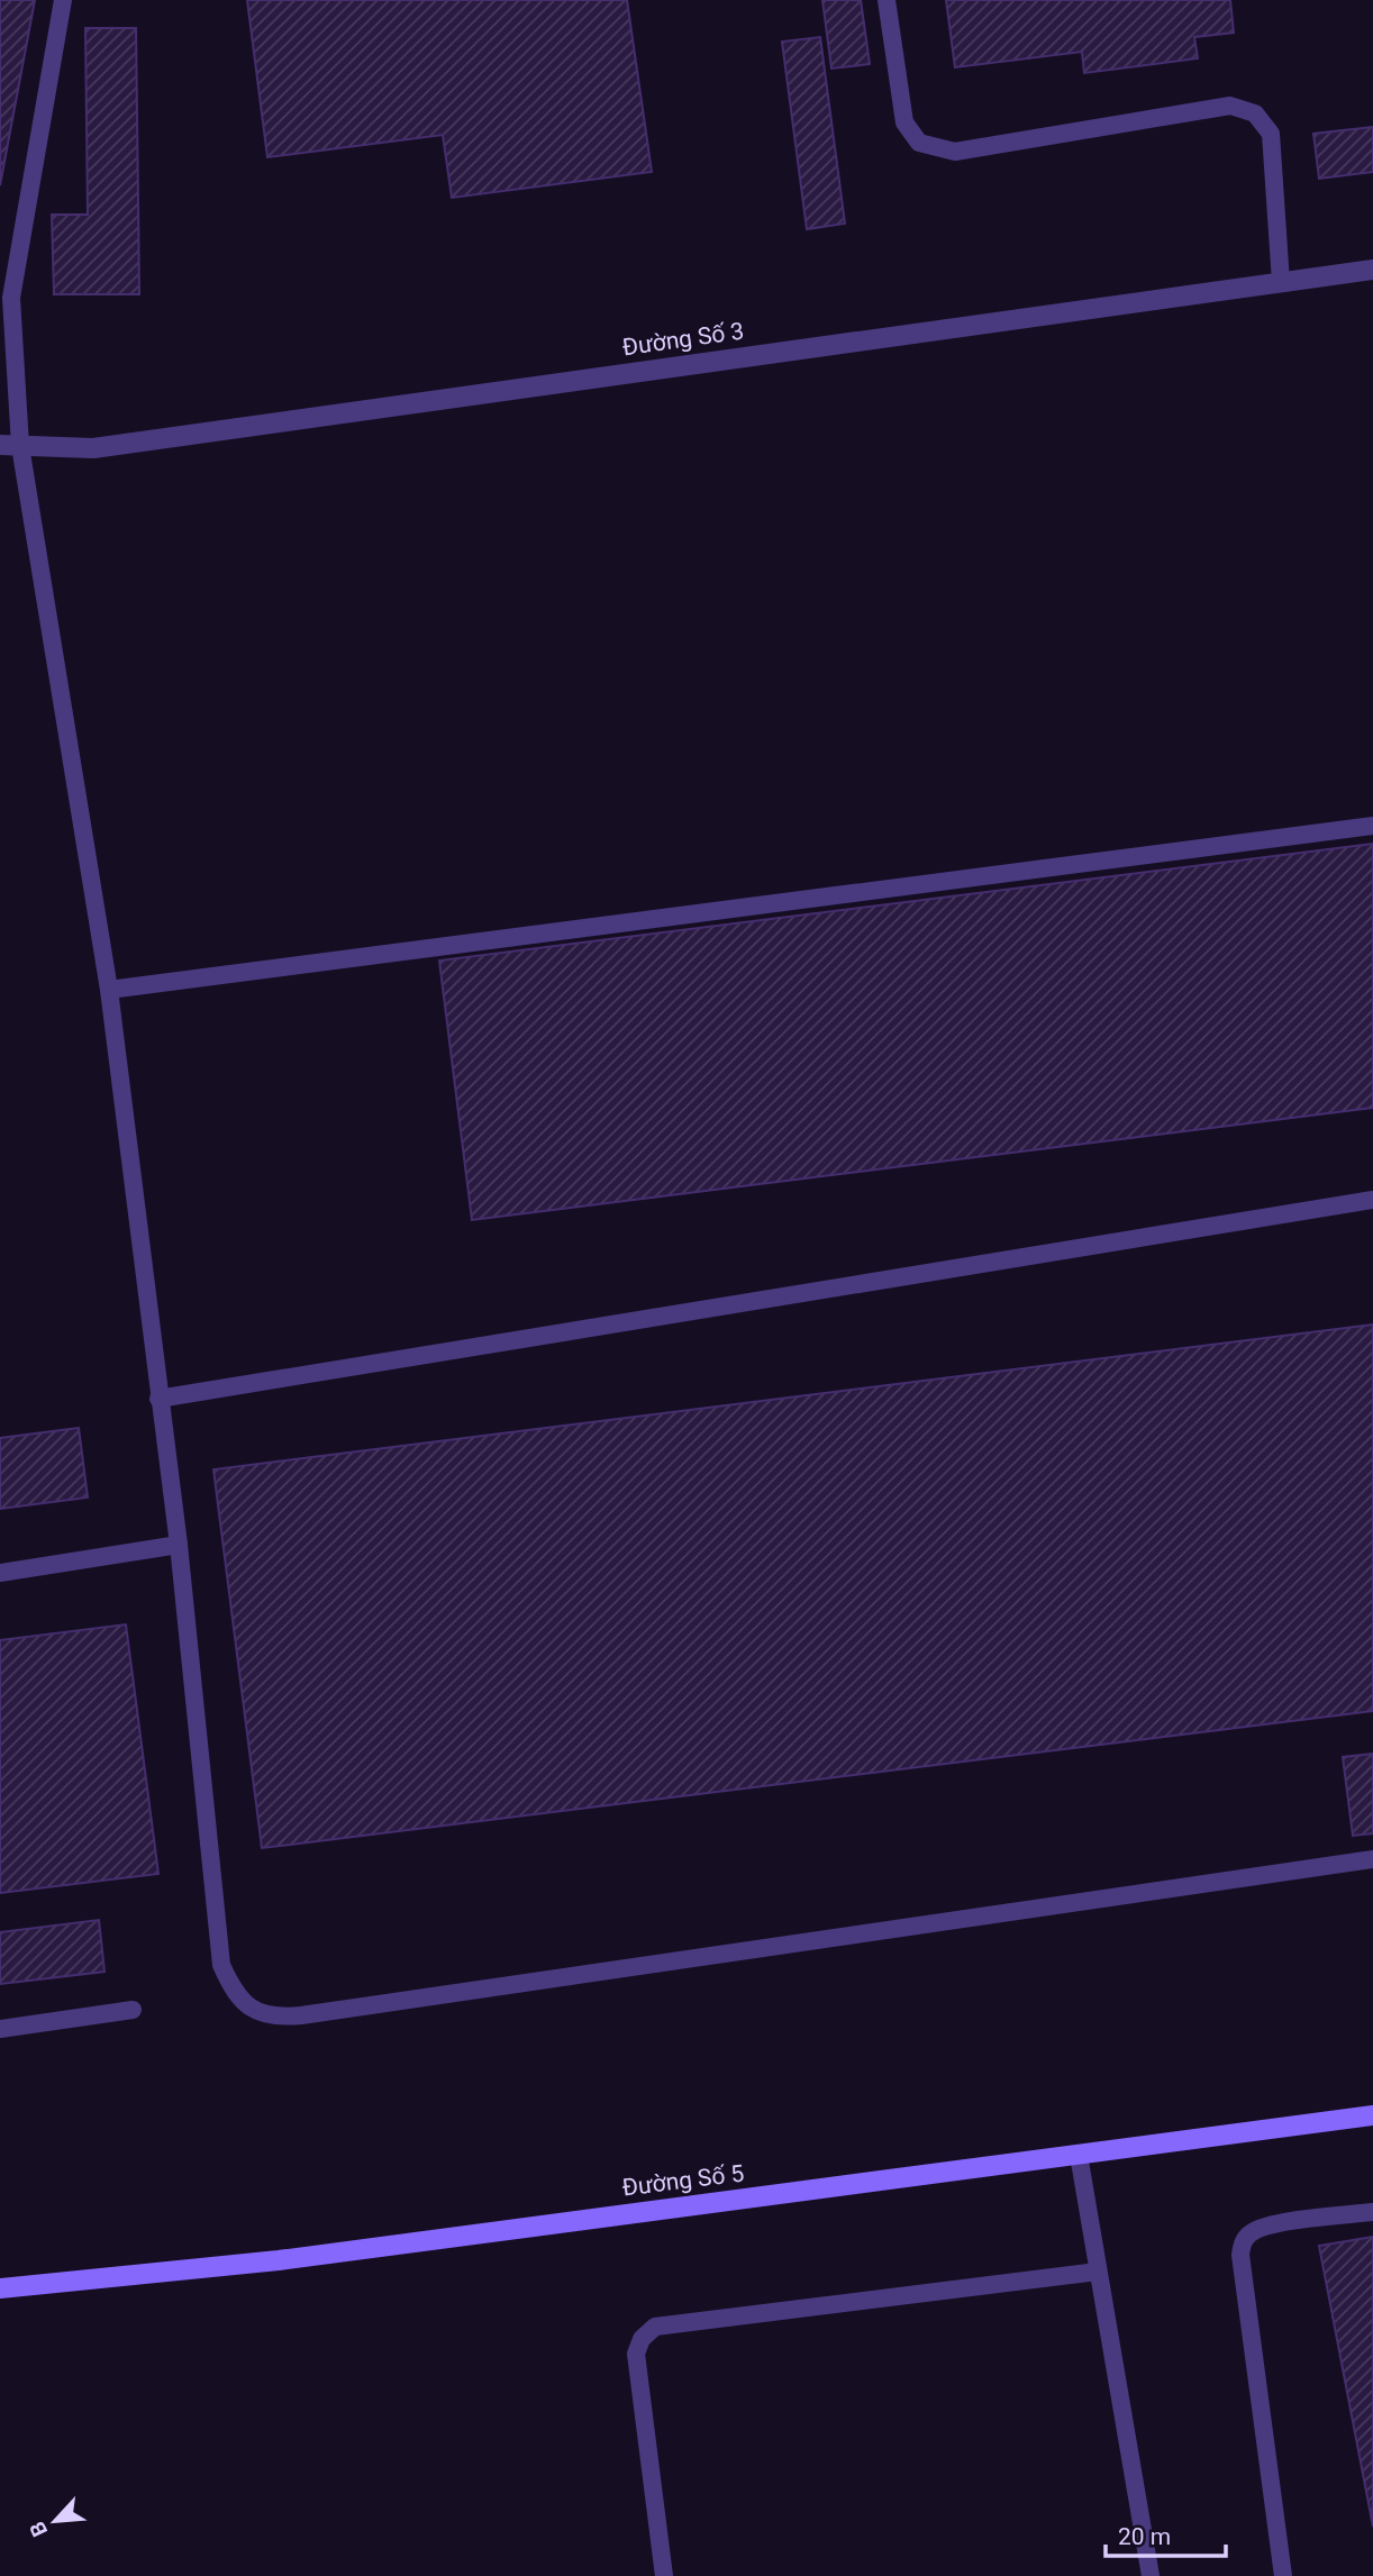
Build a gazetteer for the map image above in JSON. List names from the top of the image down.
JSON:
{
  "streets": {
    "street": ["Đường Số 3", "Đường Số 5"]
  },
  "scale_bar": "20 m",
  "north": "bottom left"
}
